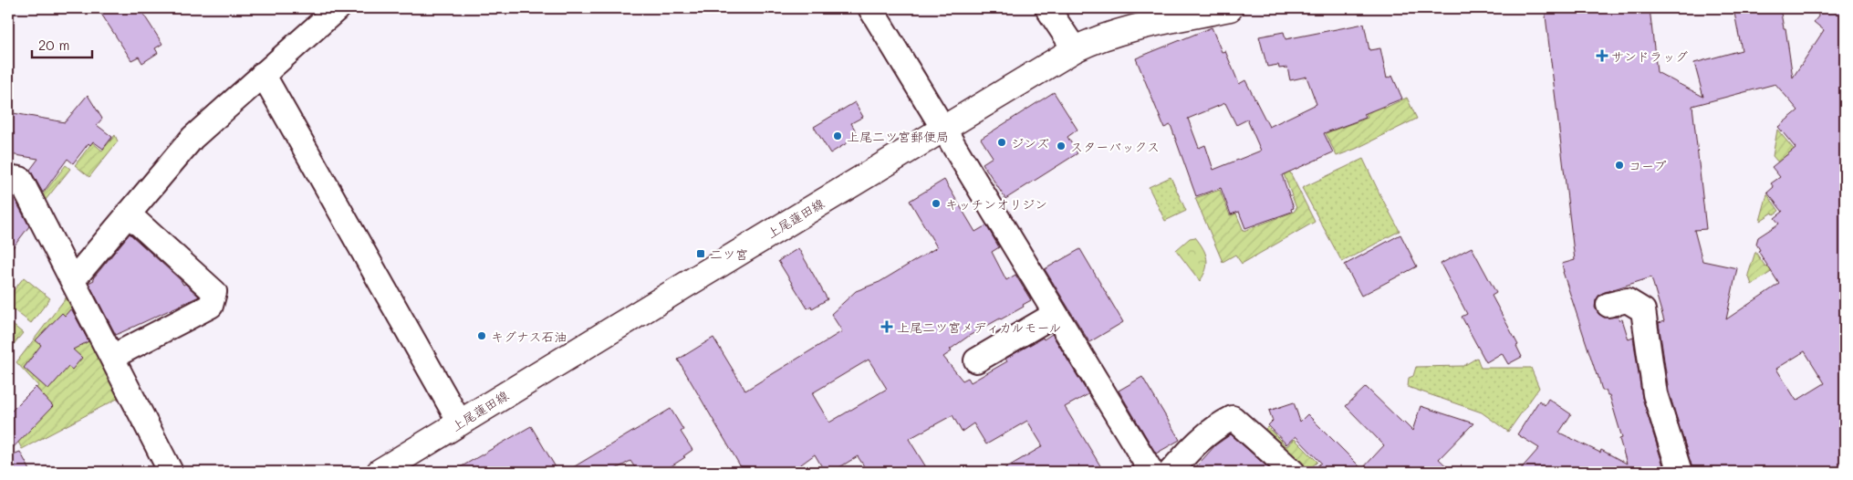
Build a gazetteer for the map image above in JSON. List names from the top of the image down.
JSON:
{
  "streets": {
    "main road": ["上尾蓮田線"]
  },
  "places": {
    "health": ["サンドラッグ", "上尾二ツ宮メディカルモール"],
    "other": [
      "上尾二ツ宮郵便局",
      "ジンズ",
      "スターバックス",
      "コープ",
      "キッチンオリジン",
      "キグナス石油"
    ],
    "transit": ["二ツ宮"]
  },
  "scale_bar": "20 m"
}
